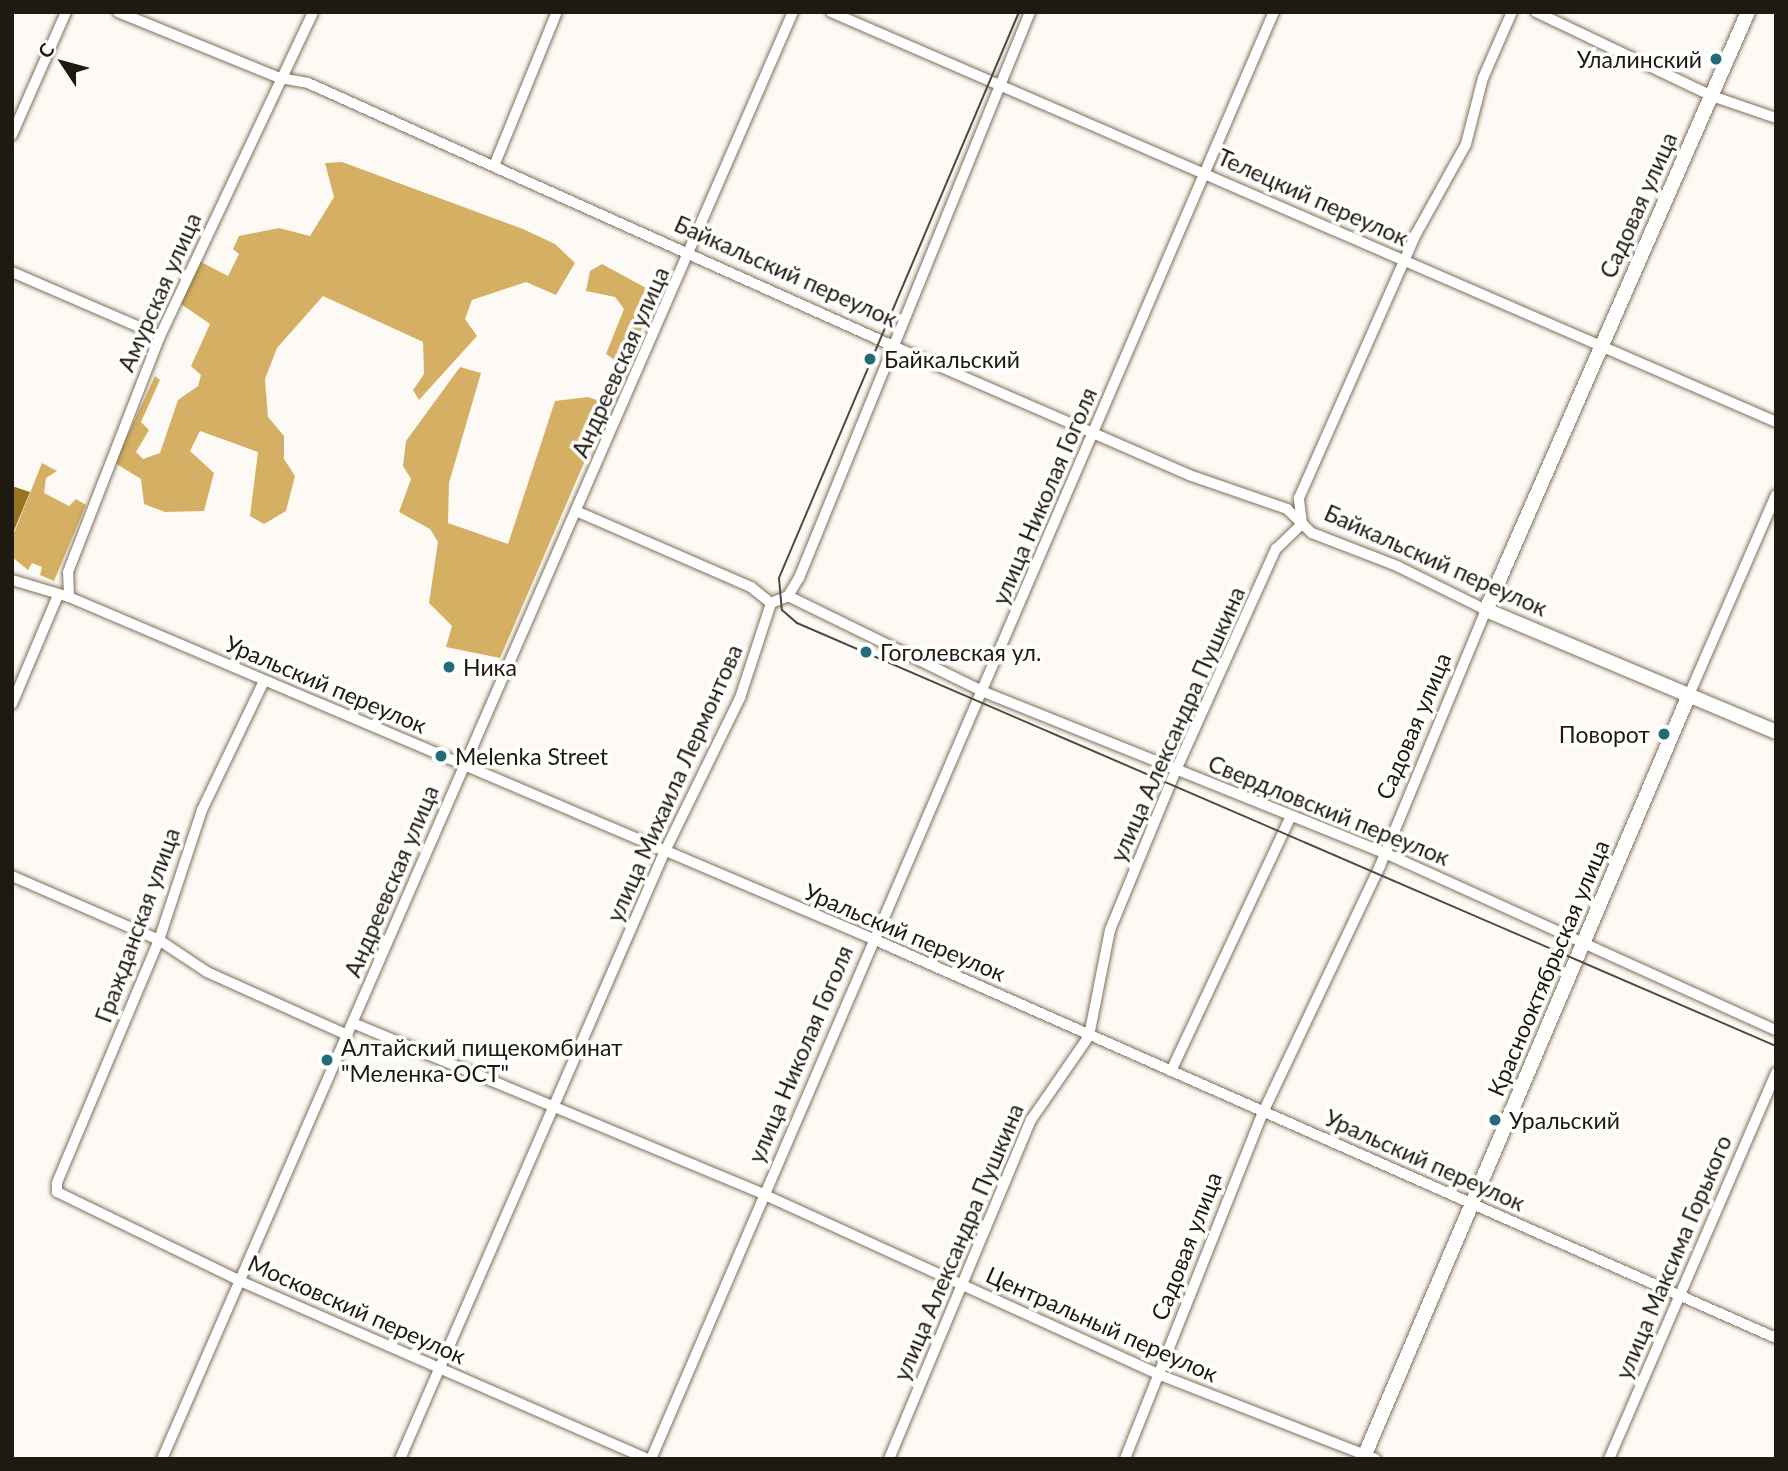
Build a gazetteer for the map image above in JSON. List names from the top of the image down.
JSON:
{
  "streets": {
    "main road": ["Садовая улица", "Байкальский переулок", "Краснооктябрьская улица"],
    "street": [
      "Телецкий переулок",
      "Амурская улица",
      "Андреевская улица",
      "улица Николая Гоголя",
      "Уральский переулок",
      "улица Александра Пушкина",
      "улица Михаила Лермонтова",
      "Свердловский переулок",
      "Гражданская улица",
      "улица Максима Горького",
      "Московский переулок",
      "Центральный переулок"
    ]
  },
  "crossings": [
    ["Телецкий переулок", "Садовая улица"],
    ["Телецкий переулок", "улица Николая Гоголя"],
    ["Садовая улица", "Байкальский переулок"],
    ["Садовая улица", "Уральский переулок"],
    ["Садовая улица", "Свердловский переулок"],
    ["Садовая улица", "Центральный переулок"],
    ["Байкальский переулок", "Амурская улица"],
    ["Байкальский переулок", "Андреевская улица"],
    ["Байкальский переулок", "улица Николая Гоголя"],
    ["Байкальский переулок", "улица Александра Пушкина"],
    ["Байкальский переулок", "Краснооктябрьская улица"],
    ["Амурская улица", "Уральский переулок"],
    ["Андреевская улица", "Уральский переулок"],
    ["Андреевская улица", "Московский переулок"],
    ["Андреевская улица", "Центральный переулок"],
    ["улица Николая Гоголя", "Уральский переулок"],
    ["улица Николая Гоголя", "Свердловский переулок"],
    ["улица Николая Гоголя", "Московский переулок"],
    ["улица Николая Гоголя", "Центральный переулок"],
    ["Уральский переулок", "улица Александра Пушкина"],
    ["Уральский переулок", "улица Михаила Лермонтова"],
    ["Уральский переулок", "Гражданская улица"],
    ["Уральский переулок", "Краснооктябрьская улица"],
    ["Уральский переулок", "улица Максима Горького"],
    ["улица Александра Пушкина", "Свердловский переулок"],
    ["улица Александра Пушкина", "Центральный переулок"],
    ["улица Михаила Лермонтова", "Московский переулок"],
    ["улица Михаила Лермонтова", "Центральный переулок"],
    ["Свердловский переулок", "Краснооктябрьская улица"],
    ["Гражданская улица", "Московский переулок"],
    ["Краснооктябрьская улица", "Центральный переулок"]
  ],
  "places": [
    "Улалинский",
    "Байкальский",
    "Гоголевская ул.",
    "Ника",
    "Поворот",
    "Melenka Street",
    "Алтайский пищекомбинат \"Меленка-ОСТ\"",
    "Уральский"
  ],
  "north": "top left"
}
